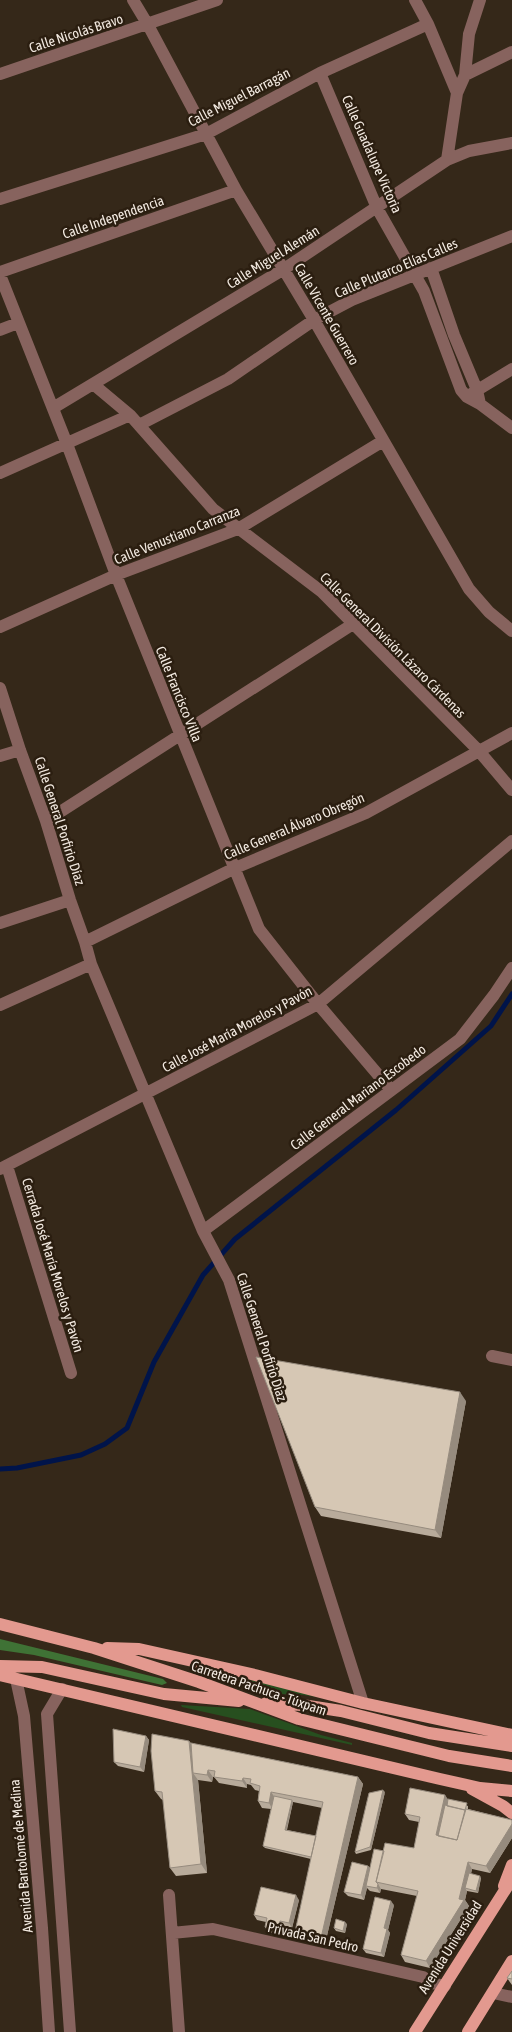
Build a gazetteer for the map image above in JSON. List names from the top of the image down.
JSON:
{
  "streets": {
    "main road": ["Carretera Pachuca - Túxpam", "Avenida Universidad"],
    "street": [
      "Calle Nicolás Bravo",
      "Calle Miguel Barragán",
      "Calle Guadalupe Victoria",
      "Calle Independencia",
      "Calle Miguel Alemán",
      "Calle Plutarco Elías Calles",
      "Calle Vicente Guerrero",
      "Calle Venustiano Carranza",
      "Calle General División Lázaro Cárdenas",
      "Calle Francisco Villa",
      "Calle General Porfirio Díaz",
      "Calle General Álvaro Obregón",
      "Calle José María Morelos y Pavón",
      "Calle General Mariano Escobedo",
      "Cerrada José María Morelos y Pavón",
      "Avenida Bartolomé de Medina",
      "Privada San Pedro"
    ]
  },
  "crossings": [
    ["Calle Nicolás Bravo", "Calle Vicente Guerrero"],
    ["Calle Miguel Barragán", "Calle Guadalupe Victoria"],
    ["Calle Miguel Barragán", "Calle Vicente Guerrero"],
    ["Calle Guadalupe Victoria", "Calle Miguel Alemán"],
    ["Calle Guadalupe Victoria", "Calle Plutarco Elías Calles"],
    ["Calle Independencia", "Calle Vicente Guerrero"],
    ["Calle Independencia", "Calle Francisco Villa"],
    ["Calle Miguel Alemán", "Calle Vicente Guerrero"],
    ["Calle Miguel Alemán", "Calle General División Lázaro Cárdenas"],
    ["Calle Miguel Alemán", "Calle Francisco Villa"],
    ["Calle Plutarco Elías Calles", "Calle Vicente Guerrero"],
    ["Calle Plutarco Elías Calles", "Calle General División Lázaro Cárdenas"],
    ["Calle Vicente Guerrero", "Calle Venustiano Carranza"],
    ["Calle Venustiano Carranza", "Calle General División Lázaro Cárdenas"],
    ["Calle Venustiano Carranza", "Calle Francisco Villa"],
    ["Calle General División Lázaro Cárdenas", "Calle General Álvaro Obregón"],
    ["Calle Francisco Villa", "Calle General Álvaro Obregón"],
    ["Calle Francisco Villa", "Calle José María Morelos y Pavón"],
    ["Calle Francisco Villa", "Calle General Mariano Escobedo"],
    ["Calle General Porfirio Díaz", "Calle General Álvaro Obregón"],
    ["Calle General Porfirio Díaz", "Calle José María Morelos y Pavón"],
    ["Calle General Porfirio Díaz", "Calle General Mariano Escobedo"],
    ["Calle José María Morelos y Pavón", "Cerrada José María Morelos y Pavón"],
    ["Privada San Pedro", "Avenida Universidad"]
  ]
}
